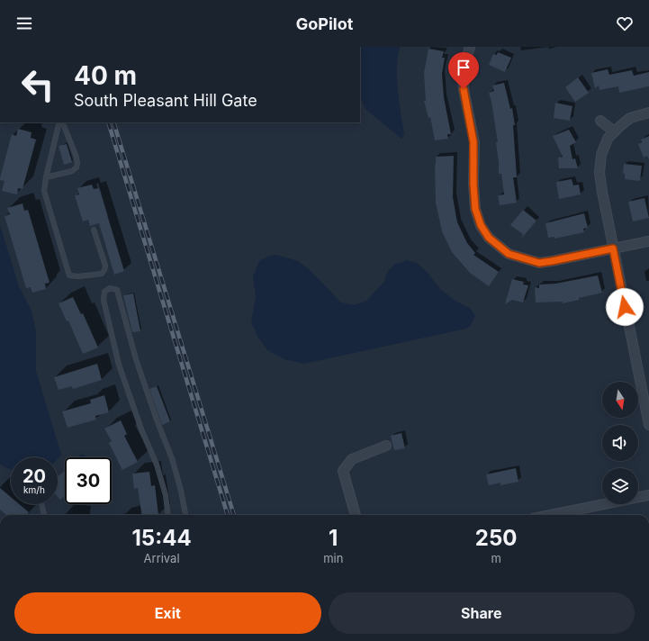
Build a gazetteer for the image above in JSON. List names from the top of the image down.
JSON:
{
  "north": "bottom",
  "page": {
    "header": "GoPilot",
    "turn": ["40 m", "South Pleasant Hill Gate"],
    "speed": "20 km/h",
    "limit": "30",
    "eta": [
      "15:44",
      "Arrival",
      "1",
      "min",
      "250",
      "m"
    ],
    "buttons": ["Exit", "Share"]
  }
}
